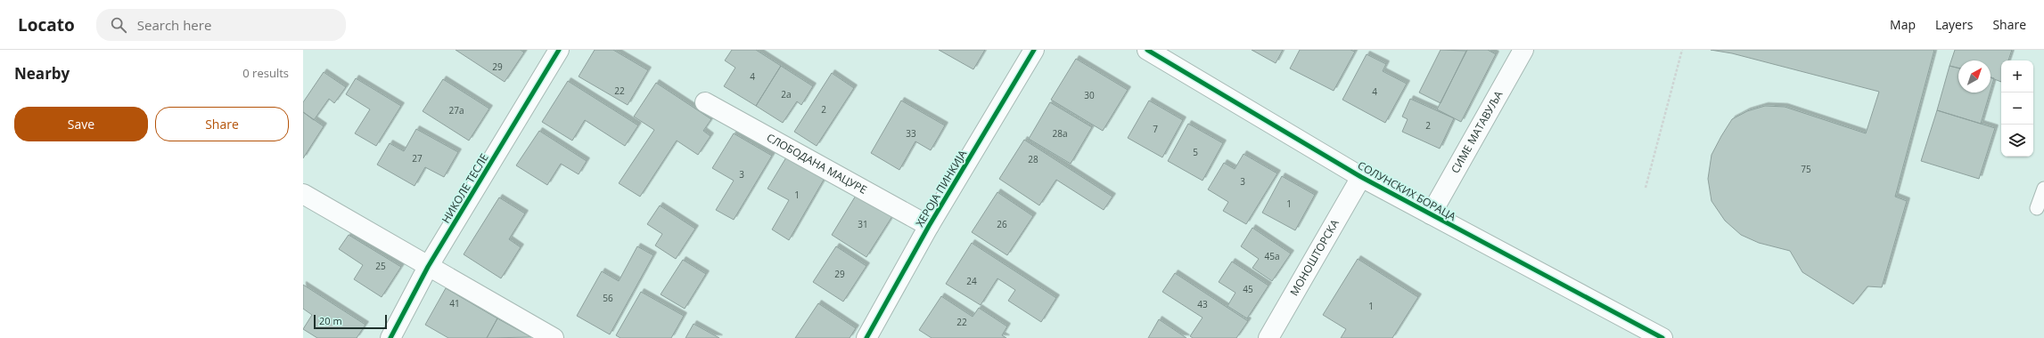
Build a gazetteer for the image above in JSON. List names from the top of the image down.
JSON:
{
  "streets": {
    "street": [
      "СИМЕ МАТАВУЉА",
      "СЛОБОДАНА МАЦУРЕ",
      "НИКОЛЕ ТЕСЛЕ",
      "ХЕРОЈА ПИНКИЈА",
      "СОЛУНСКИХ БОРАЦА",
      "МОНОШТОРСКА"
    ]
  },
  "crossings": [
    ["СИМЕ МАТАВУЉА", "СОЛУНСКИХ БОРАЦА"],
    ["СЛОБОДАНА МАЦУРЕ", "ХЕРОЈА ПИНКИЈА"],
    ["СОЛУНСКИХ БОРАЦА", "МОНОШТОРСКА"]
  ],
  "house_numbers": [
    "29",
    "4",
    "22",
    "4",
    "2a",
    "30",
    "2",
    "27a",
    "2",
    "7",
    "33",
    "28a",
    "5",
    "27",
    "28",
    "75",
    "3",
    "3",
    "1",
    "1",
    "31",
    "26",
    "45a",
    "25",
    "29",
    "24",
    "45",
    "56",
    "41",
    "43",
    "1",
    "22"
  ],
  "scale_bar": "20 m",
  "north": "top right",
  "page": {
    "header": "Locato",
    "search": "Search here",
    "nav": ["Map", "Layers", "Share"],
    "heading": ["Nearby", "0 results"],
    "map_buttons": ["+", "−"],
    "buttons": ["Save", "Share"],
    "scale": "20 m"
  }
}
